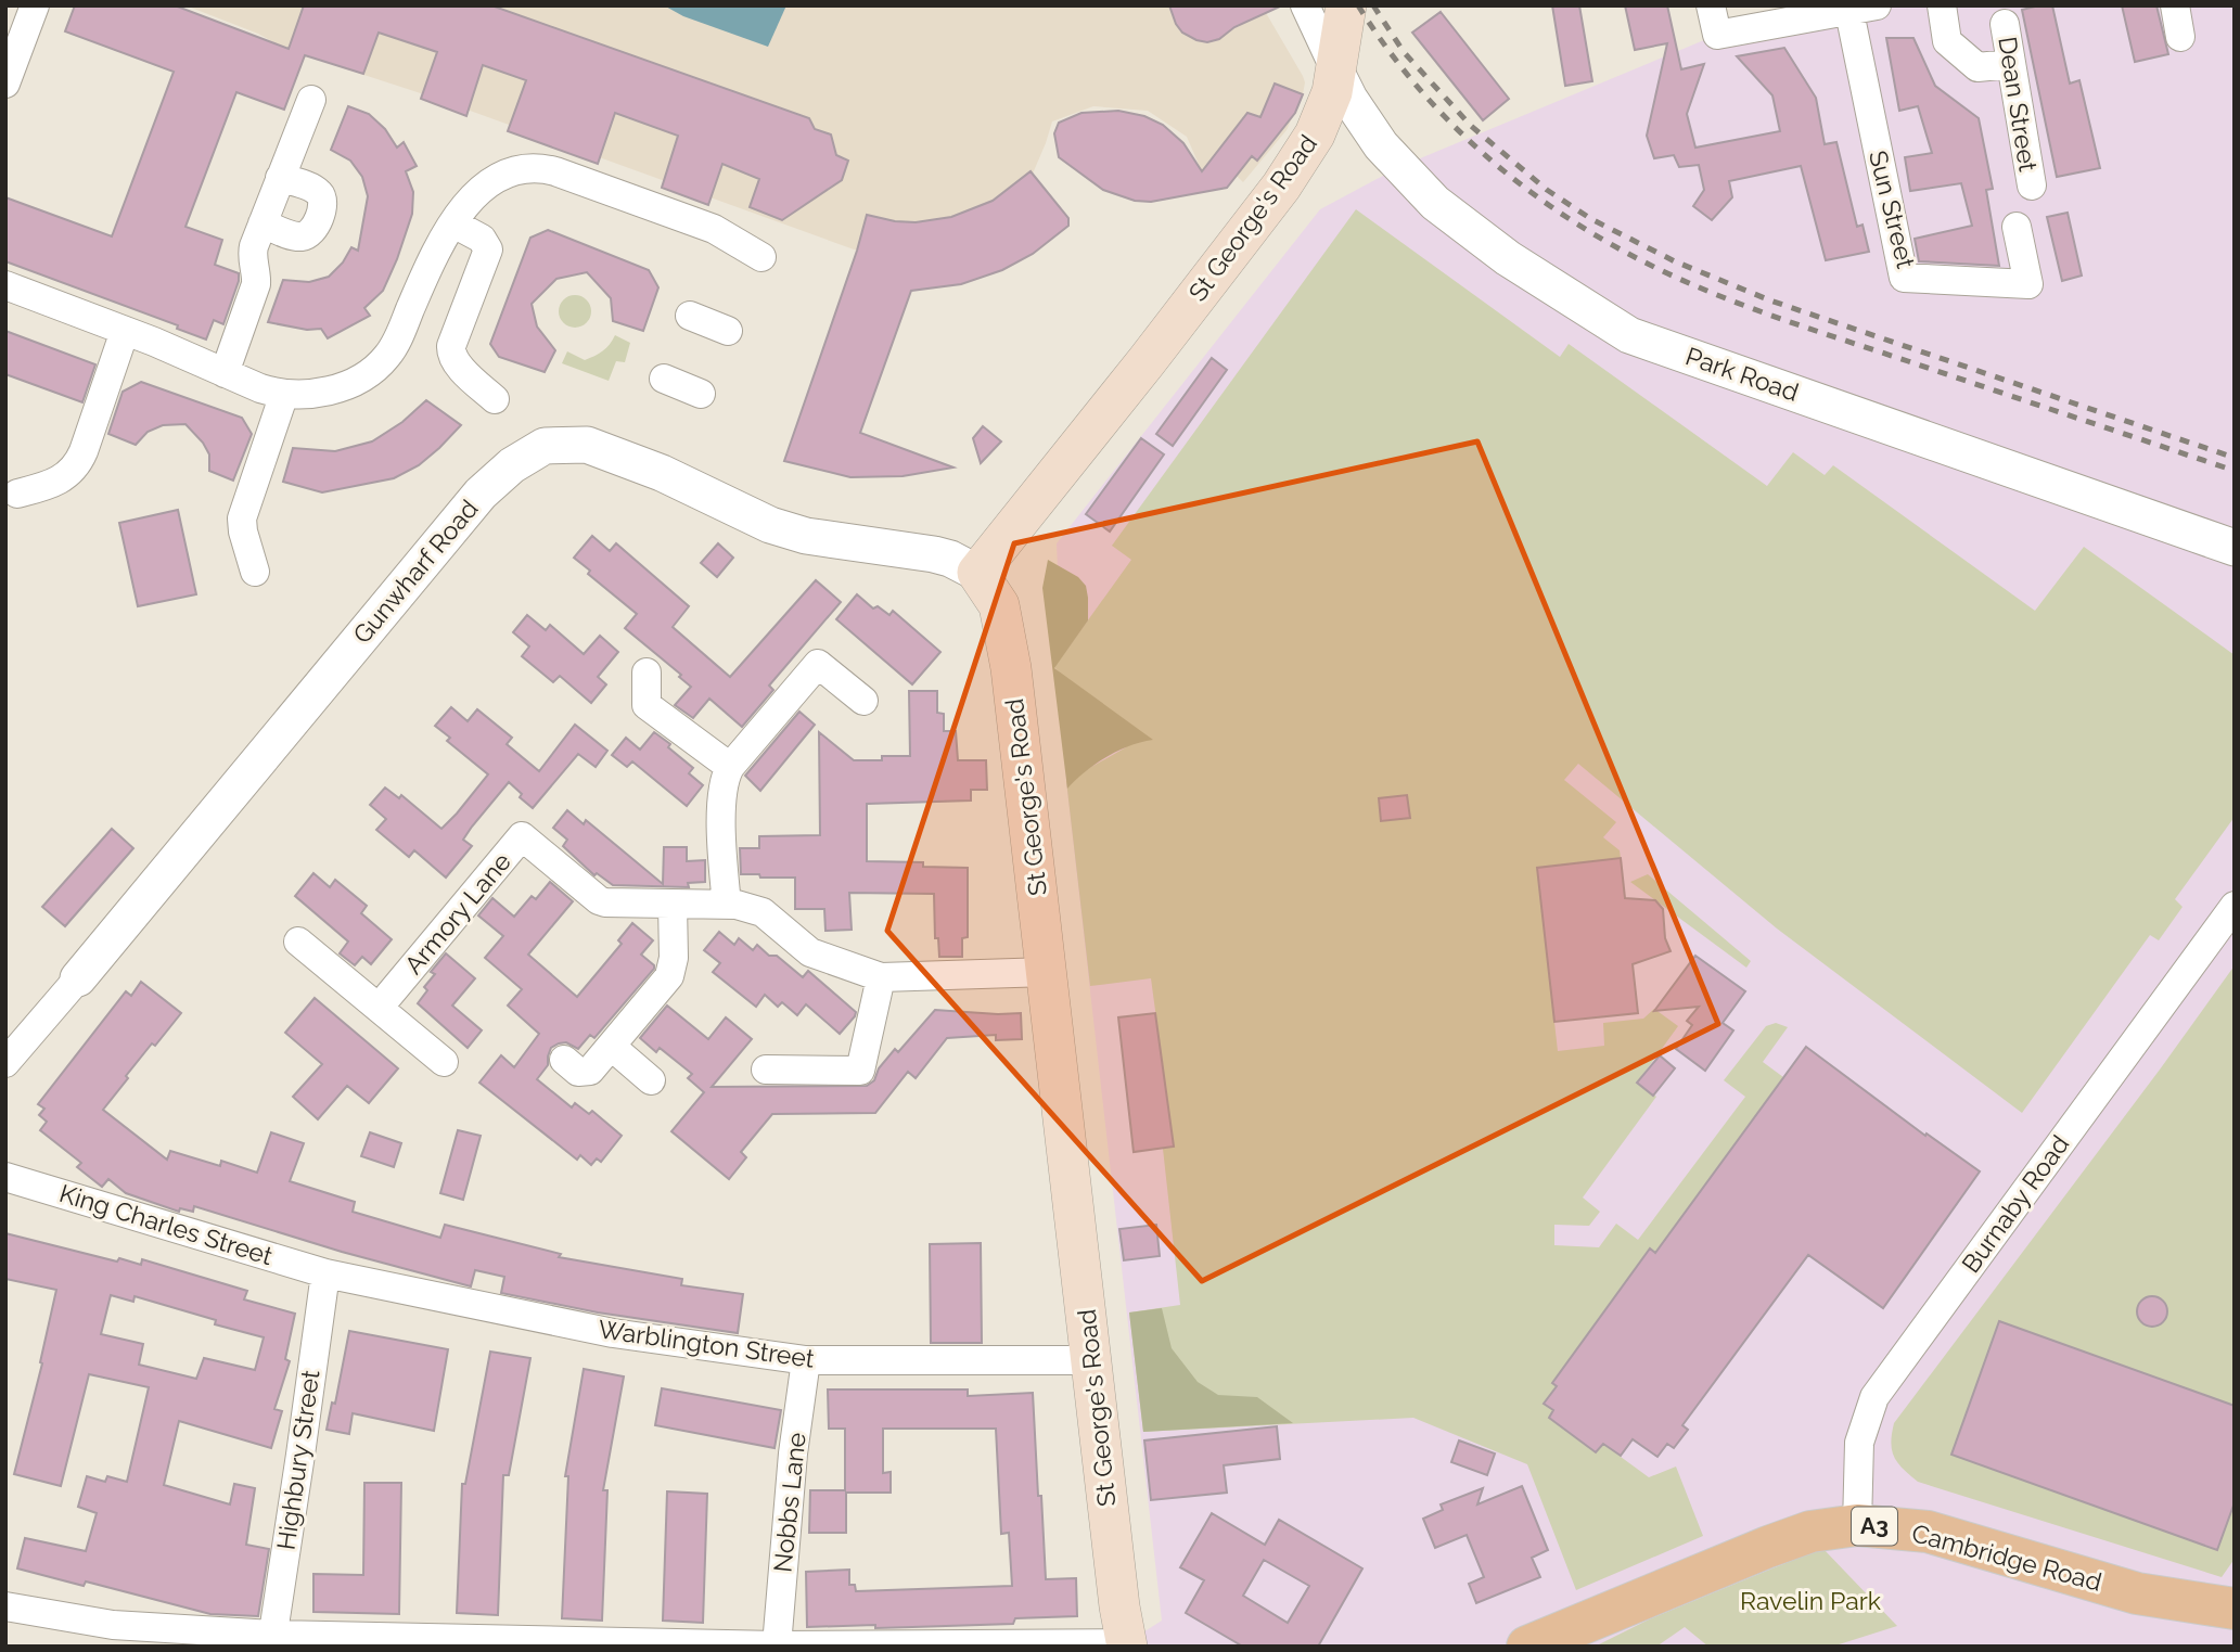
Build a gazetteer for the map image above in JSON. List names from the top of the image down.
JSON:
{
  "streets": {
    "main road": ["St George's Road", "A3", "Cambridge Road"],
    "street": [
      "Dean Street",
      "Sun Street",
      "Park Road",
      "Gunwharf Road",
      "Armory Lane",
      "Burnaby Road",
      "King Charles Street",
      "Warblington Street",
      "Highbury Street",
      "Nobbs Lane"
    ]
  },
  "crossings": [
    ["St George's Road", "Park Road"],
    ["St George's Road", "Gunwharf Road"],
    ["St George's Road", "Armory Lane"],
    ["St George's Road", "Warblington Street"],
    ["Burnaby Road", "Cambridge Road"],
    ["King Charles Street", "Warblington Street"],
    ["King Charles Street", "Highbury Street"],
    ["Warblington Street", "Highbury Street"],
    ["Warblington Street", "Nobbs Lane"]
  ],
  "parks": ["Ravelin Park"]
}
